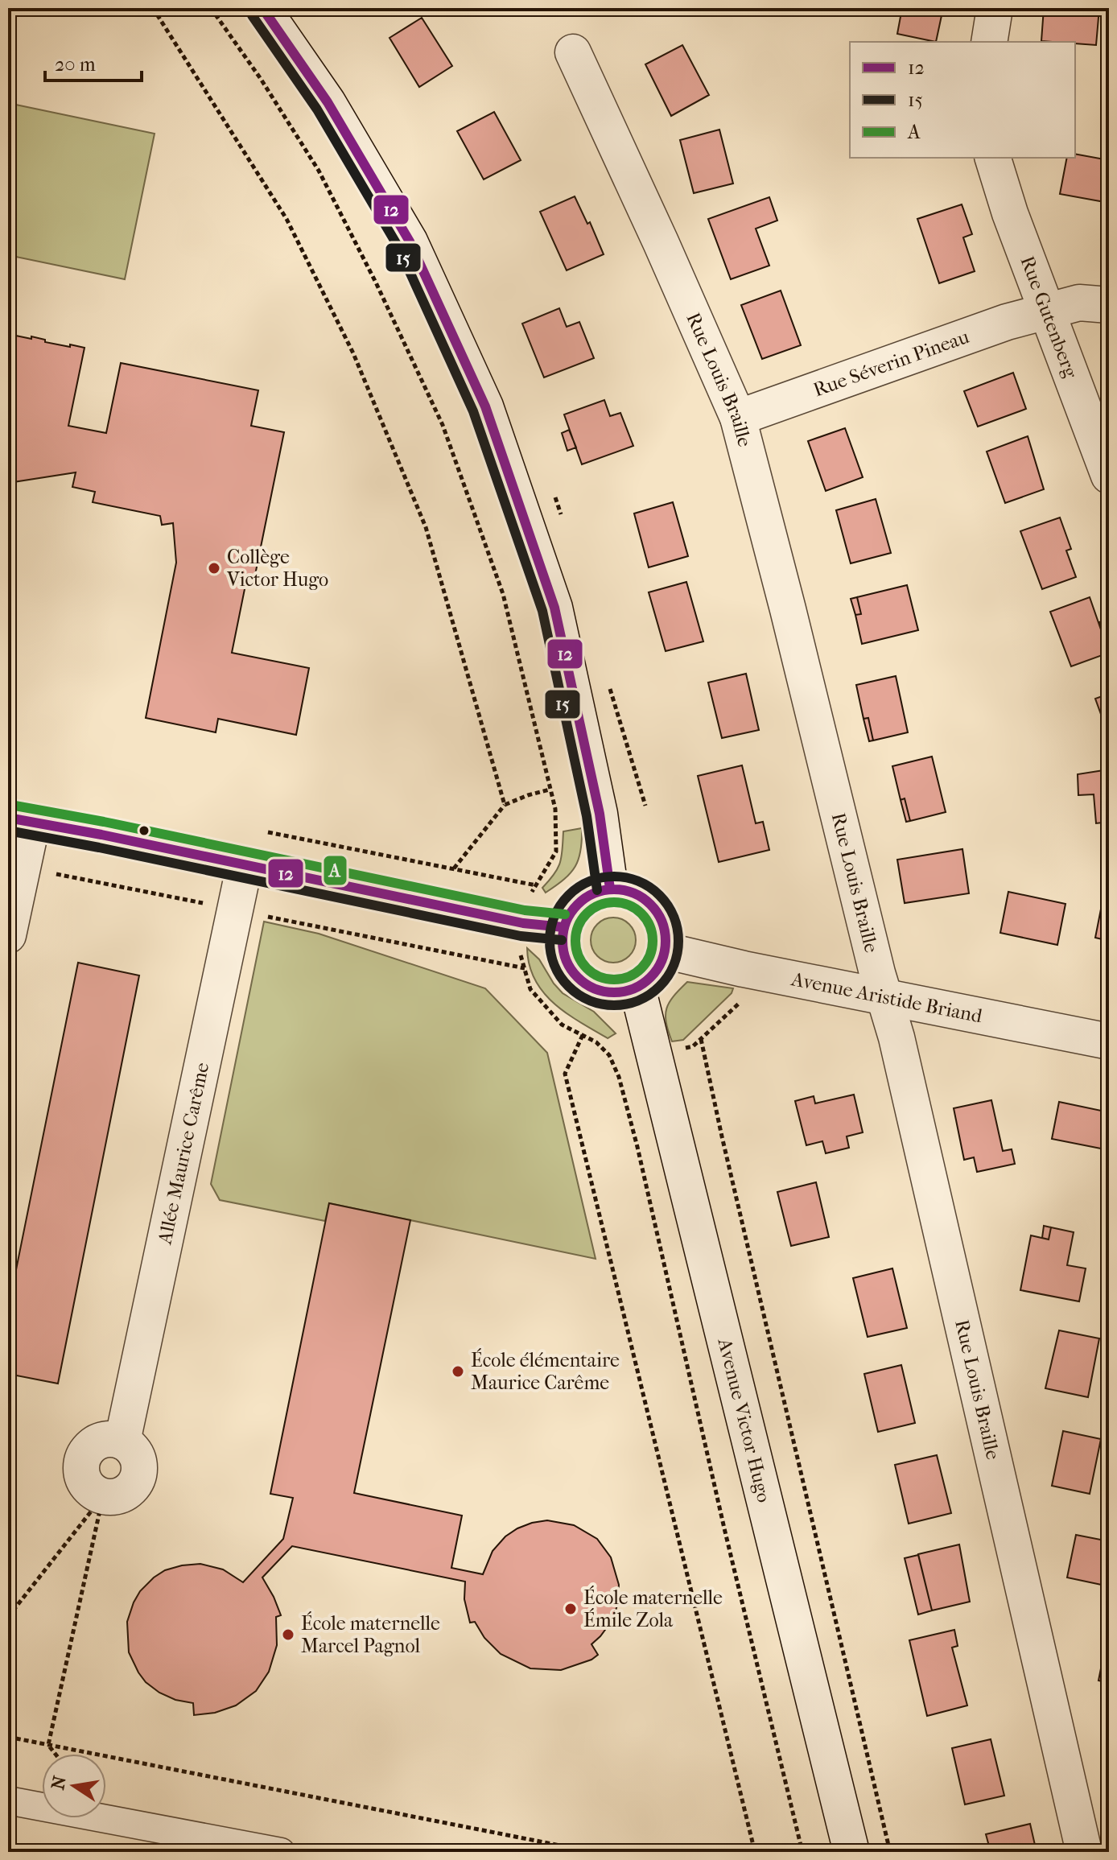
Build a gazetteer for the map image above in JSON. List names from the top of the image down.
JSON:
{
  "streets": {
    "street": [
      "Rue Gutenberg",
      "Rue Séverin Pineau",
      "Rue Louis Braille",
      "Avenue Aristide Briand",
      "Allée Maurice Carême",
      "Avenue Victor Hugo"
    ]
  },
  "crossings": [
    ["Rue Gutenberg", "Rue Séverin Pineau"],
    ["Rue Séverin Pineau", "Rue Louis Braille"],
    ["Rue Louis Braille", "Avenue Aristide Briand"],
    ["Avenue Aristide Briand", "Avenue Victor Hugo"]
  ],
  "places": [
    "Collège Victor Hugo",
    "École élémentaire Maurice Carême",
    "École maternelle Émile Zola",
    "École maternelle Marcel Pagnol"
  ],
  "lines": ["transit line 12", "transit line 15", "transit line A"],
  "legend": ["12", "15", "A"],
  "scale_bar": "20 m",
  "north": "left"
}
